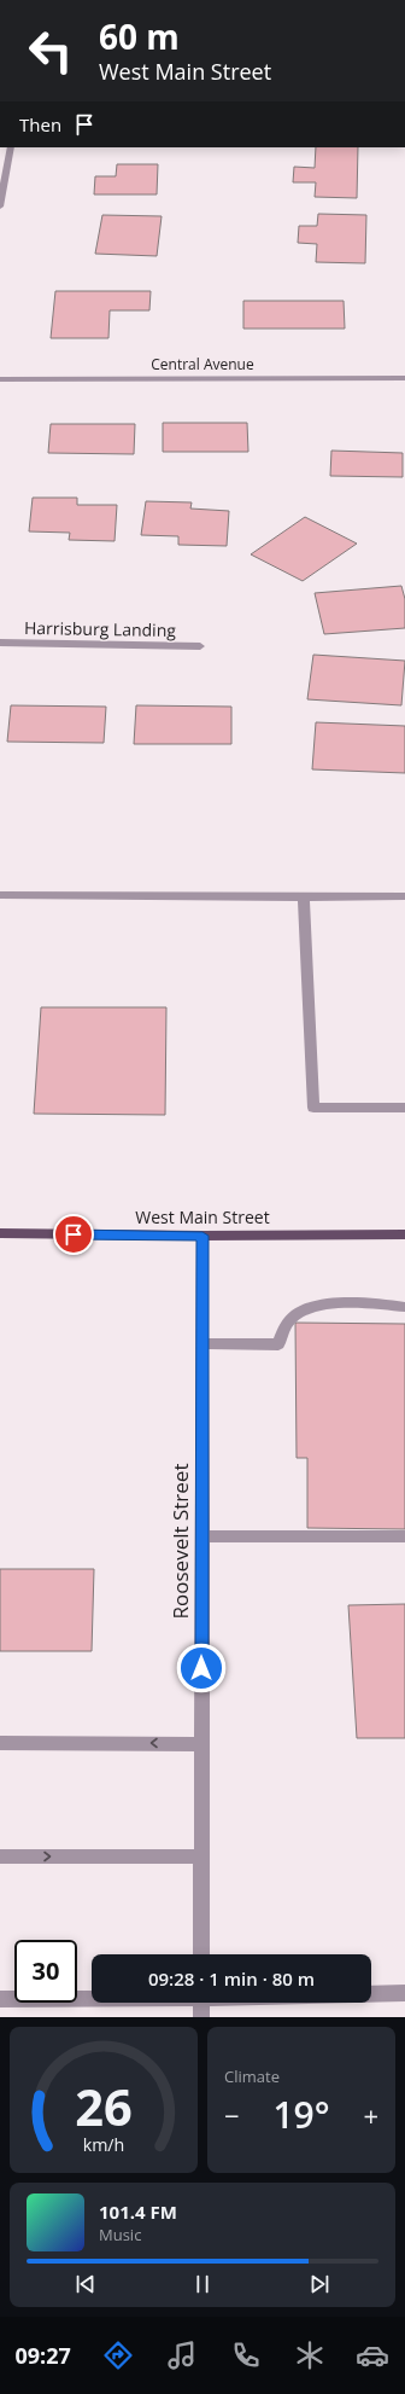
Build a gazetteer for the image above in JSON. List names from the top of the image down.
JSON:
{
  "streets": {
    "main road": ["West Main Street"],
    "street": ["Central Avenue", "Harrisburg Landing", "Roosevelt Street"]
  },
  "crossings": [
    ["West Main Street", "Roosevelt Street"]
  ],
  "page": {
    "turn": ["60 m", "West Main Street"],
    "then": "Then",
    "limit": "30",
    "trip": "09:28 · 1 min · 80 m",
    "tile": "Climate",
    "heat": ["−", "19°", "+"],
    "song": ["101.4 FM", "Music"],
    "tabs": "09:27",
    "gauge": ["26", "km/h"]
  }
}
